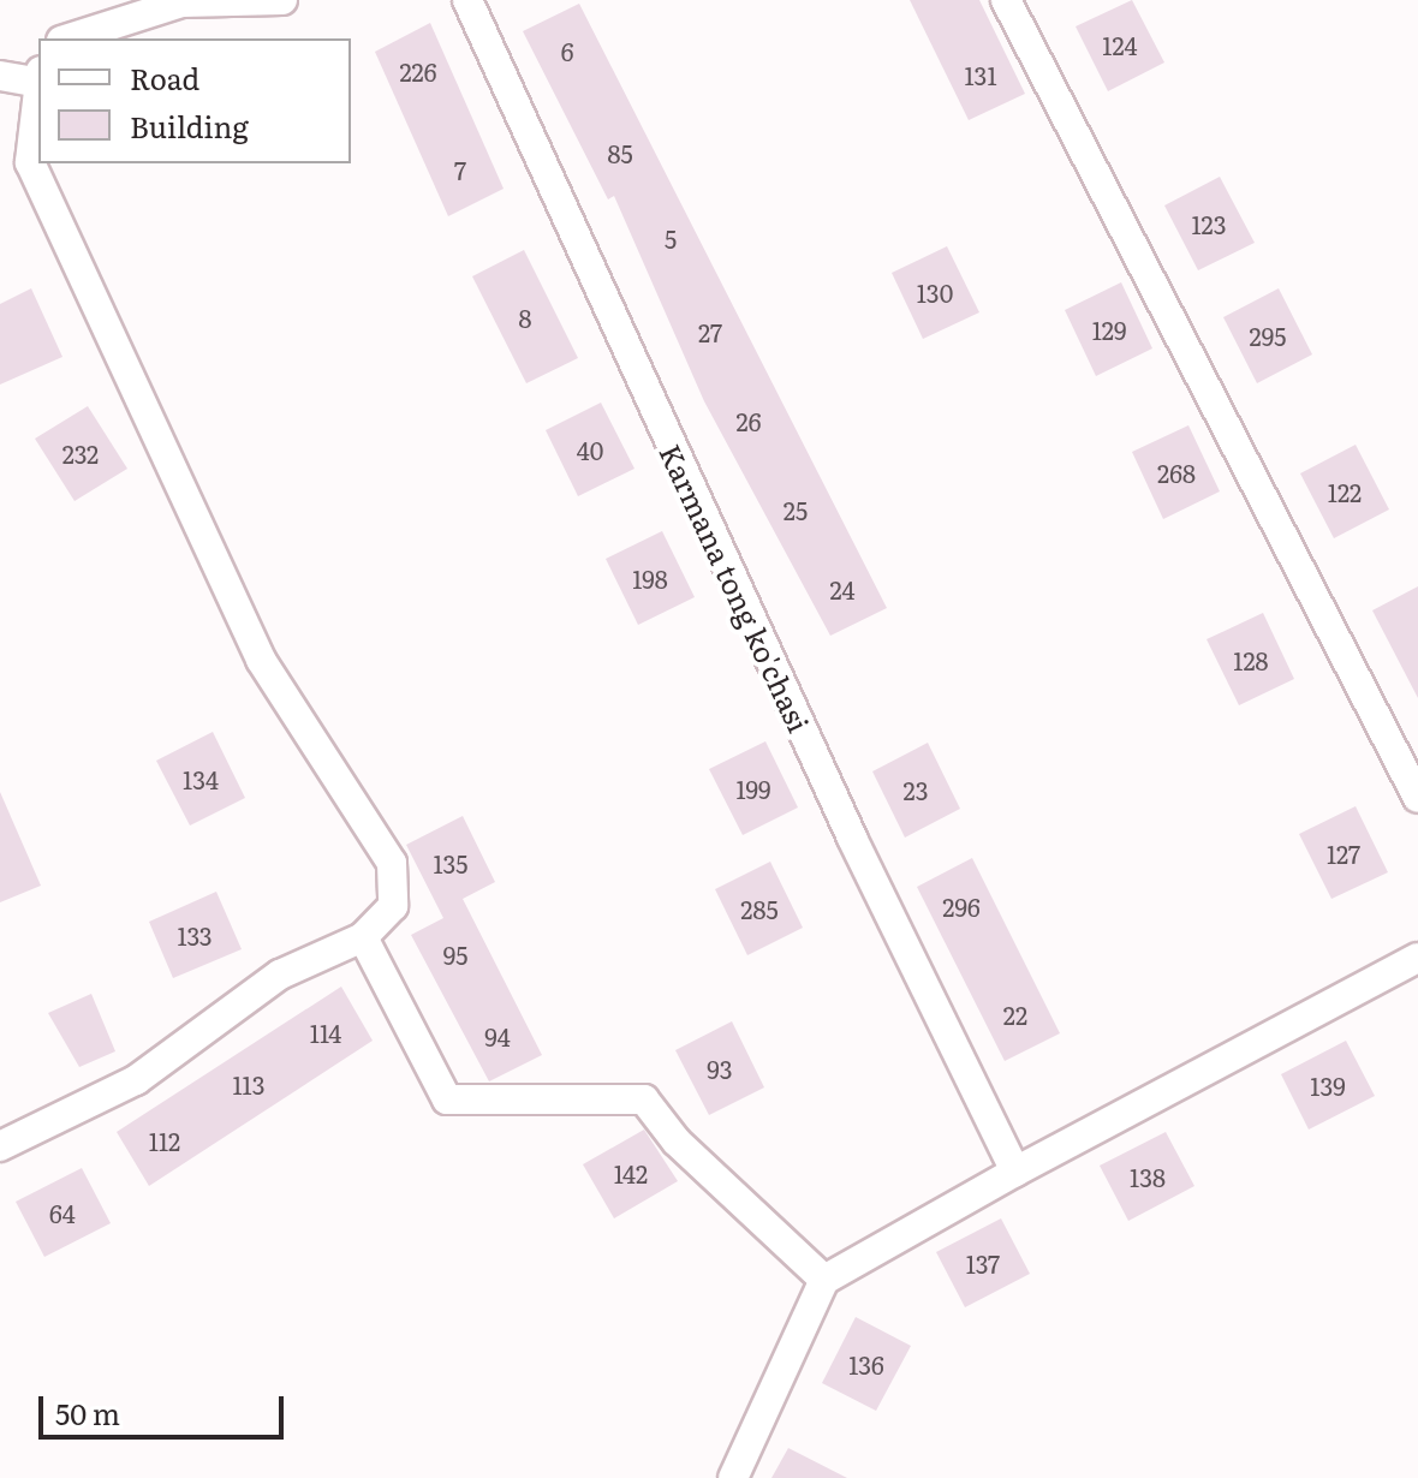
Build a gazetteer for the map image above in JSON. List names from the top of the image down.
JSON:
{
  "streets": {
    "street": ["Karmana tong ko'chasi"]
  },
  "house_numbers": [
    "124",
    "6",
    "226",
    "131",
    "85",
    "7",
    "123",
    "5",
    "130",
    "8",
    "129",
    "27",
    "295",
    "26",
    "40",
    "232",
    "268",
    "122",
    "25",
    "198",
    "24",
    "128",
    "134",
    "199",
    "23",
    "127",
    "135",
    "296",
    "285",
    "133",
    "95",
    "22",
    "114",
    "94",
    "93",
    "113",
    "139",
    "112",
    "142",
    "138",
    "64",
    "137",
    "136"
  ],
  "legend": ["Road", "Building"],
  "scale_bar": "50 m"
}
